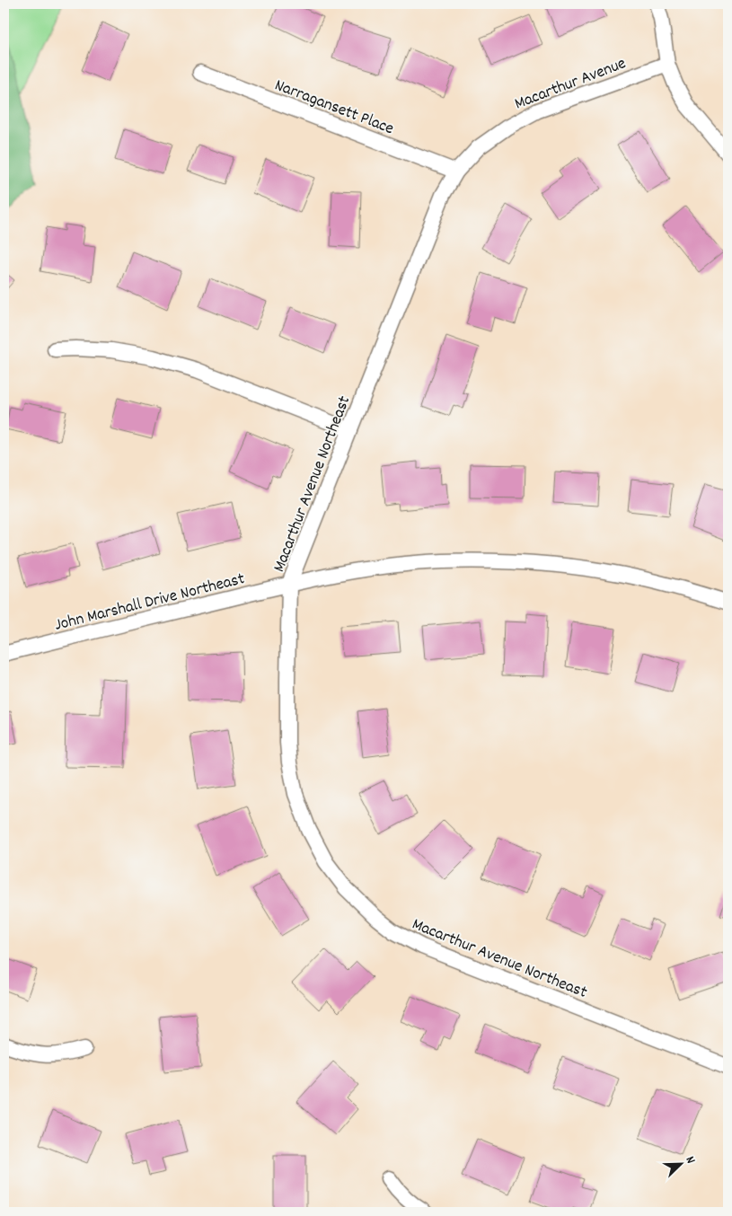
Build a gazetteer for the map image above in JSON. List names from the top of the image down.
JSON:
{
  "streets": {
    "street": [
      "Macarthur Avenue",
      "Narragansett Place",
      "Macarthur Avenue Northeast",
      "John Marshall Drive Northeast"
    ]
  },
  "crossings": [
    ["Macarthur Avenue", "Narragansett Place"],
    ["Macarthur Avenue", "Macarthur Avenue Northeast"],
    ["Macarthur Avenue Northeast", "John Marshall Drive Northeast"]
  ],
  "north": "top right"
}
